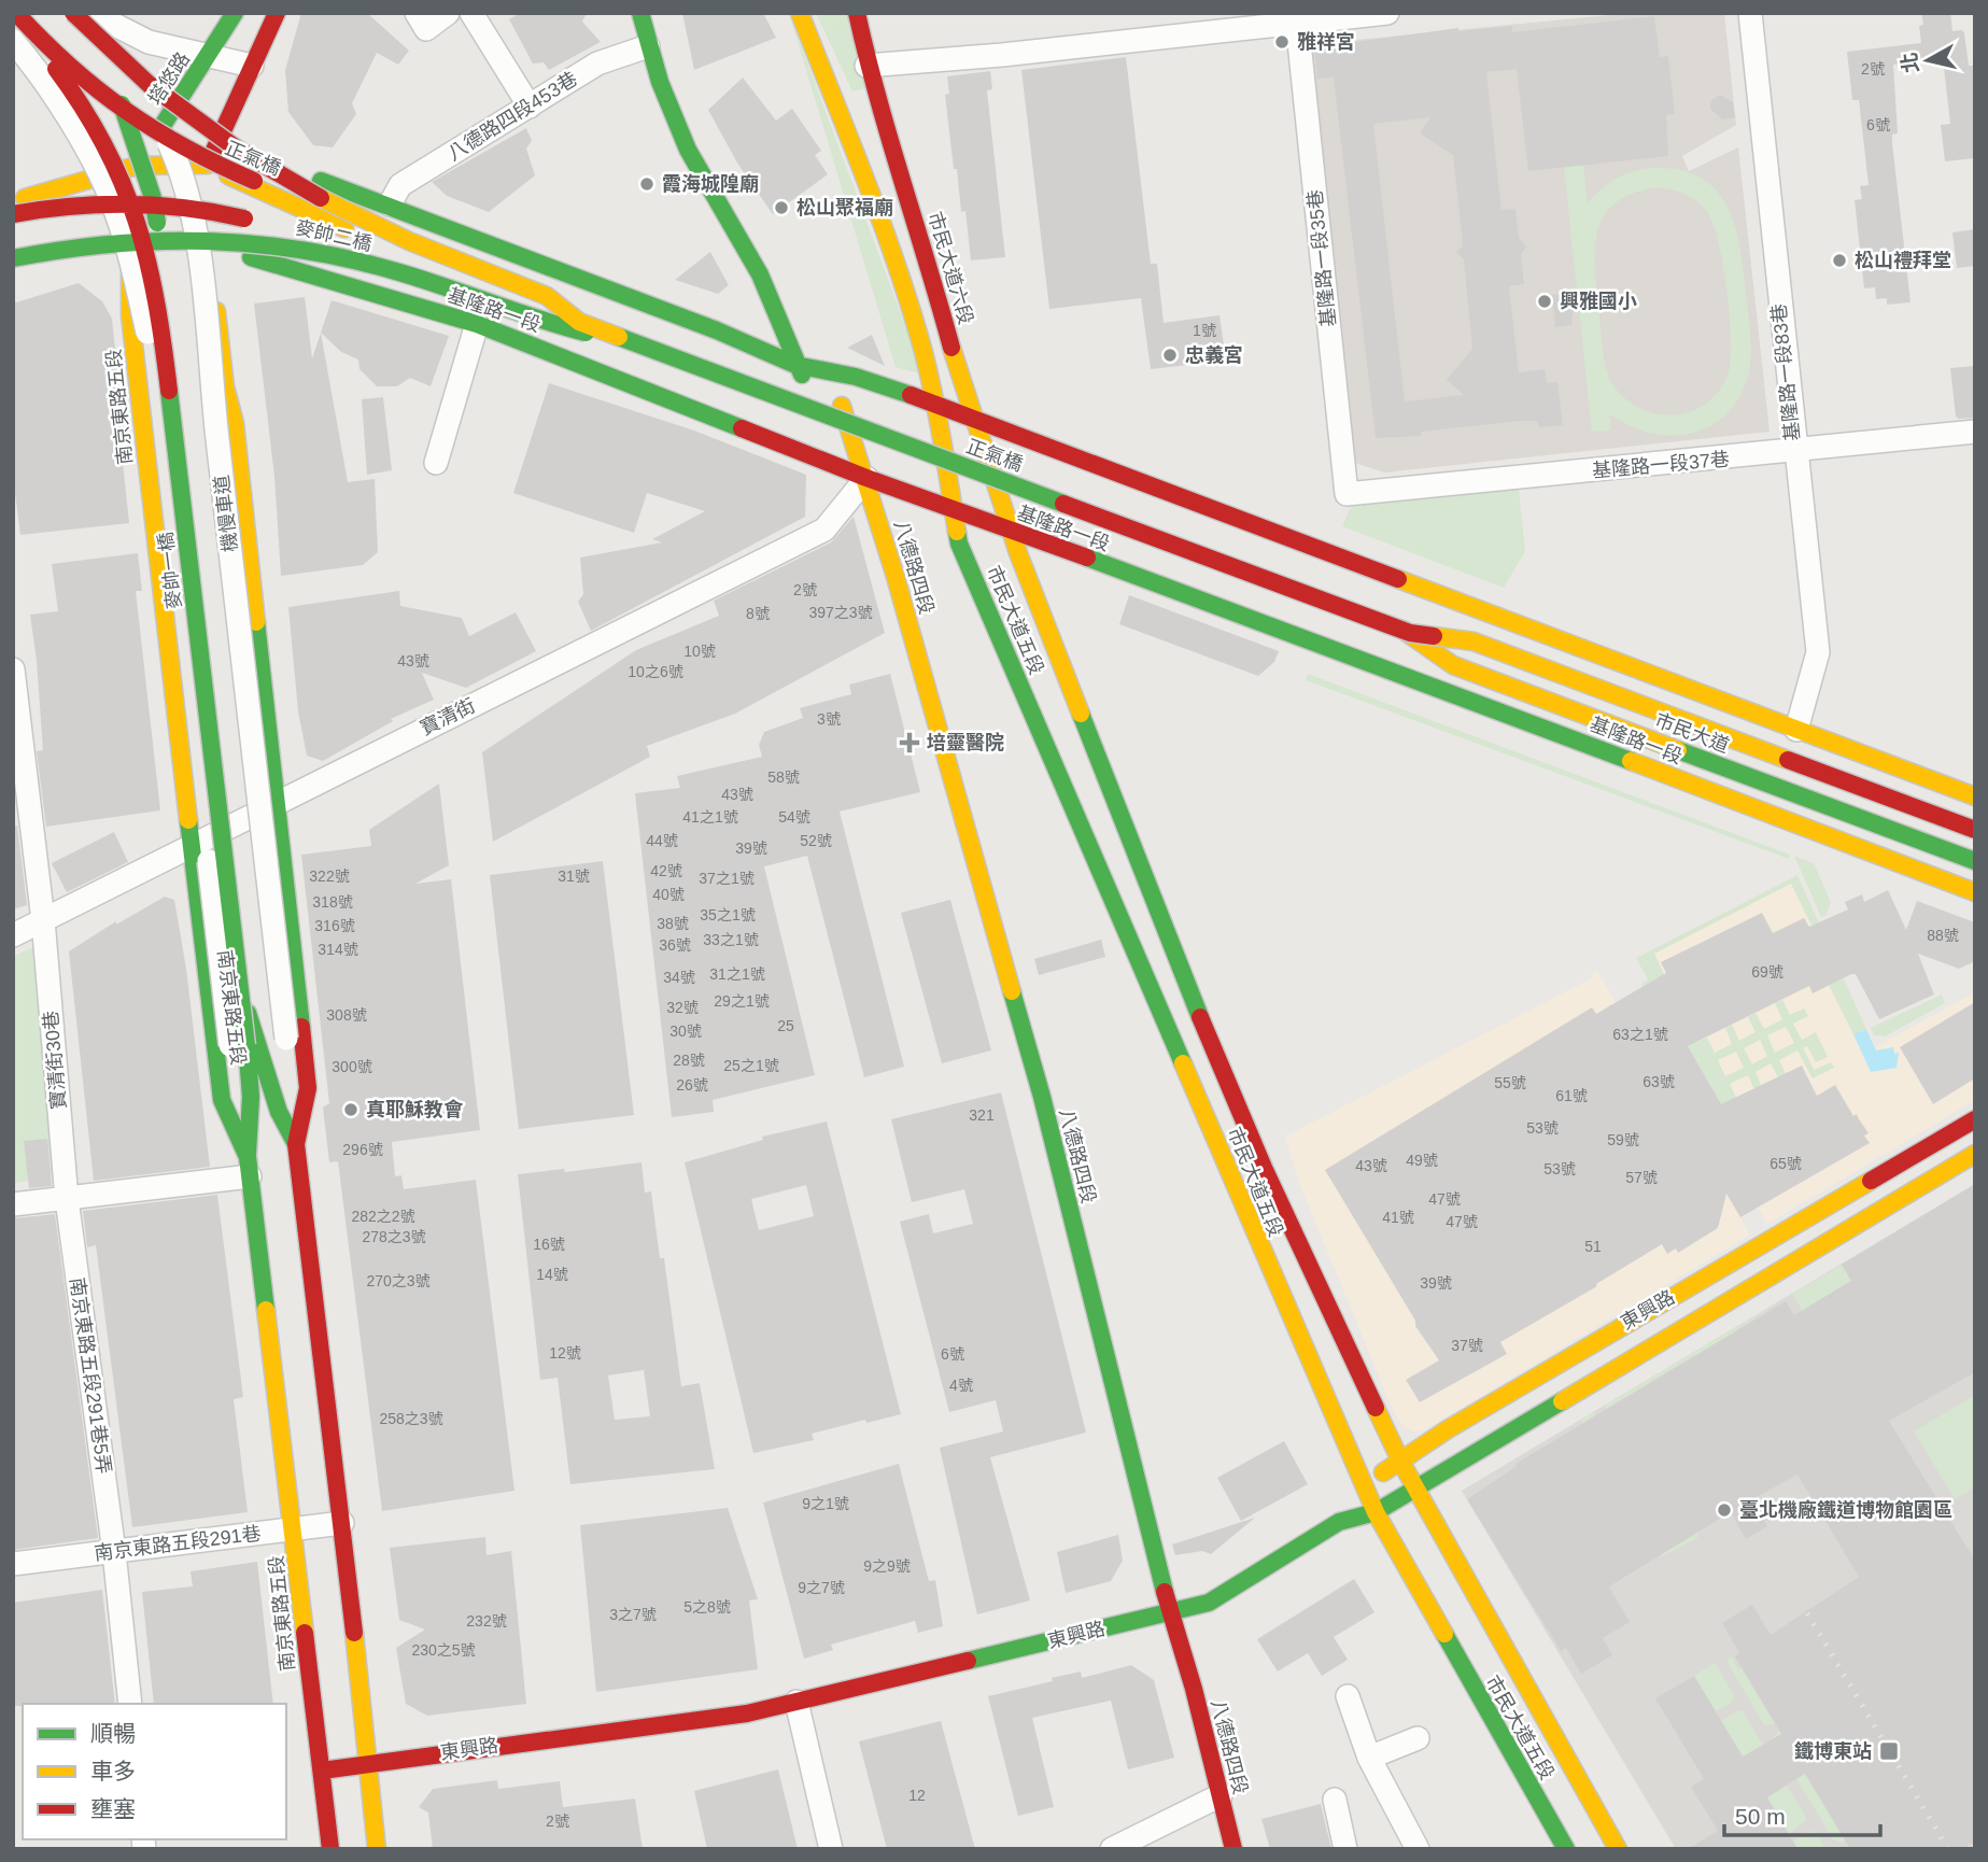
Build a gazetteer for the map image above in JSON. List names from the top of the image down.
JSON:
{
  "streets": {
    "main road": [
      "塔悠路",
      "正氣橋",
      "麥帥二橋",
      "市民大道六段",
      "基隆路一段",
      "南京東路五段",
      "八德路四段",
      "麥帥一橋",
      "市民大道五段",
      "市民大道",
      "東興路"
    ],
    "street": [
      "八德路四段453巷",
      "基隆路一段35巷",
      "基隆路一段83巷",
      "基隆路一段37巷",
      "機慢車道",
      "寶清街",
      "寶清街30巷",
      "南京東路五段291巷5弄",
      "南京東路五段291巷"
    ]
  },
  "crossings": [
    ["塔悠路", "南京東路五段"],
    ["八德路四段453巷", "八德路四段"],
    ["正氣橋", "麥帥二橋"],
    ["正氣橋", "麥帥一橋"],
    ["正氣橋", "市民大道"],
    ["基隆路一段35巷", "基隆路一段37巷"],
    ["市民大道六段", "基隆路一段"],
    ["市民大道六段", "市民大道五段"],
    ["基隆路一段", "南京東路五段"],
    ["基隆路一段", "八德路四段"],
    ["基隆路一段", "市民大道五段"],
    ["基隆路一段", "寶清街"],
    ["基隆路一段83巷", "基隆路一段37巷"],
    ["南京東路五段", "麥帥一橋"],
    ["南京東路五段", "寶清街"],
    ["南京東路五段", "東興路"],
    ["南京東路五段", "南京東路五段291巷"],
    ["八德路四段", "寶清街"],
    ["八德路四段", "東興路"],
    ["市民大道五段", "東興路"],
    ["寶清街", "寶清街30巷"],
    ["寶清街30巷", "南京東路五段291巷5弄"],
    ["南京東路五段291巷5弄", "南京東路五段291巷"]
  ],
  "places": {
    "other": [
      "雅祥宮",
      "霞海城隍廟",
      "松山聚福廟",
      "松山禮拜堂",
      "興雅國小",
      "忠義宮",
      "真耶穌教會",
      "臺北機廠鐵道博物館園區"
    ],
    "health": ["培靈醫院"],
    "transit": ["鐵博東站"]
  },
  "house_numbers": [
    "2號",
    "6號",
    "1號",
    "2號",
    "397之3號",
    "8號",
    "10號",
    "43號",
    "10之6號",
    "3號",
    "58號",
    "43號",
    "41之1號",
    "54號",
    "44號",
    "52號",
    "39號",
    "42號",
    "322號",
    "31號",
    "37之1號",
    "40號",
    "318號",
    "35之1號",
    "38號",
    "316號",
    "88號",
    "33之1號",
    "36號",
    "314號",
    "69號",
    "31之1號",
    "34號",
    "29之1號",
    "32號",
    "308號",
    "25",
    "30號",
    "63之1號",
    "28號",
    "25之1號",
    "300號",
    "63號",
    "55號",
    "26號",
    "61號",
    "321",
    "53號",
    "59號",
    "296號",
    "49號",
    "65號",
    "43號",
    "53號",
    "57號",
    "47號",
    "282之2號",
    "41號",
    "47號",
    "278之3號",
    "16號",
    "51",
    "14號",
    "270之3號",
    "39號",
    "37號",
    "12號",
    "6號",
    "4號",
    "258之3號",
    "9之1號",
    "9之9號",
    "9之7號",
    "5之8號",
    "3之7號",
    "232號",
    "230之5號",
    "12",
    "2號"
  ],
  "legend": ["順暢", "車多", "壅塞"],
  "scale_bar": "50 m",
  "north": "left"
}
